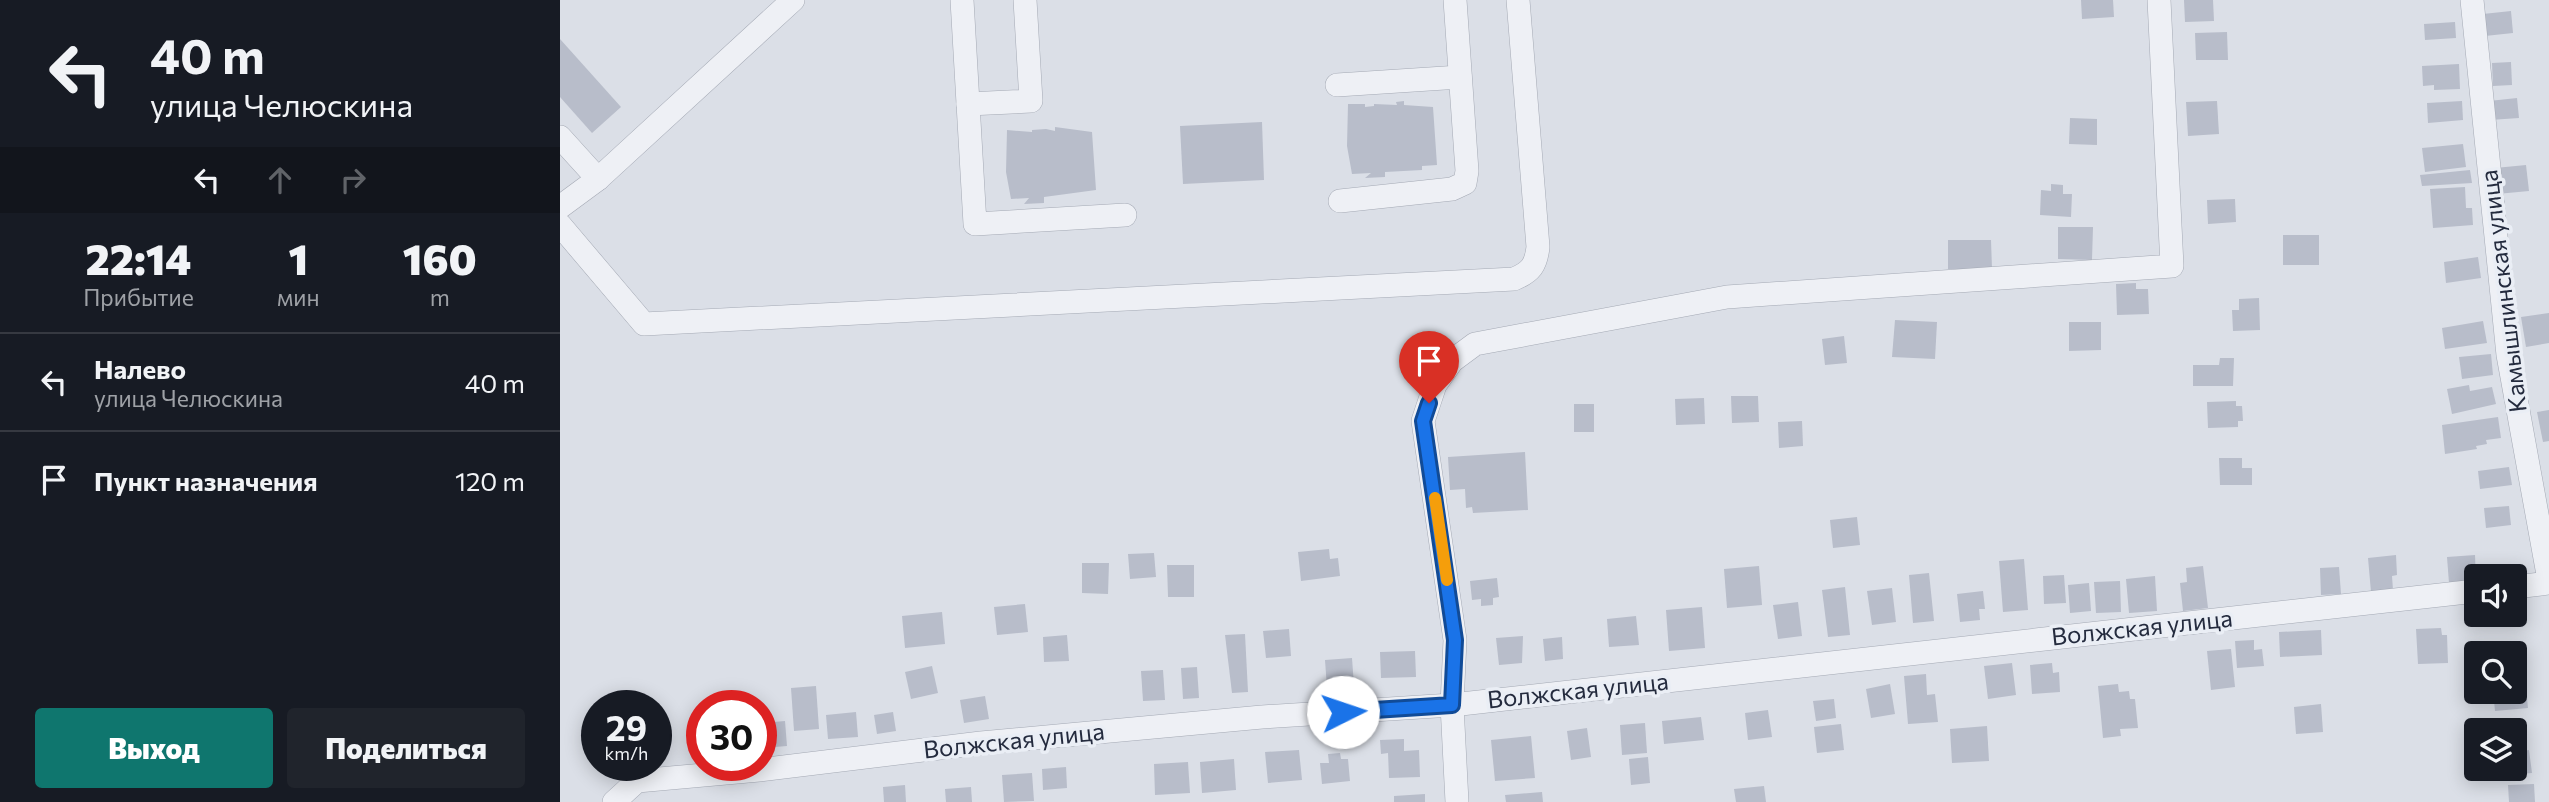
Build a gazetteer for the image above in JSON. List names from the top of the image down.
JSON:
{
  "streets": {
    "street": ["Камышлинская улица", "Волжская улица"]
  },
  "page": {
    "turn": ["40 m", "улица Челюскина"],
    "eta": [
      "22:14",
      "Прибытие",
      "1",
      "мин",
      "160",
      "m"
    ],
    "list": [
      {
        "name": "Налево",
        "note": "улица Челюскина",
        "value": "40 m"
      },
      {
        "name": "Пункт назначения",
        "value": "120 m"
      }
    ],
    "speed": "29 km/h",
    "limit": "30",
    "buttons": ["Выход", "Поделиться"]
  }
}
